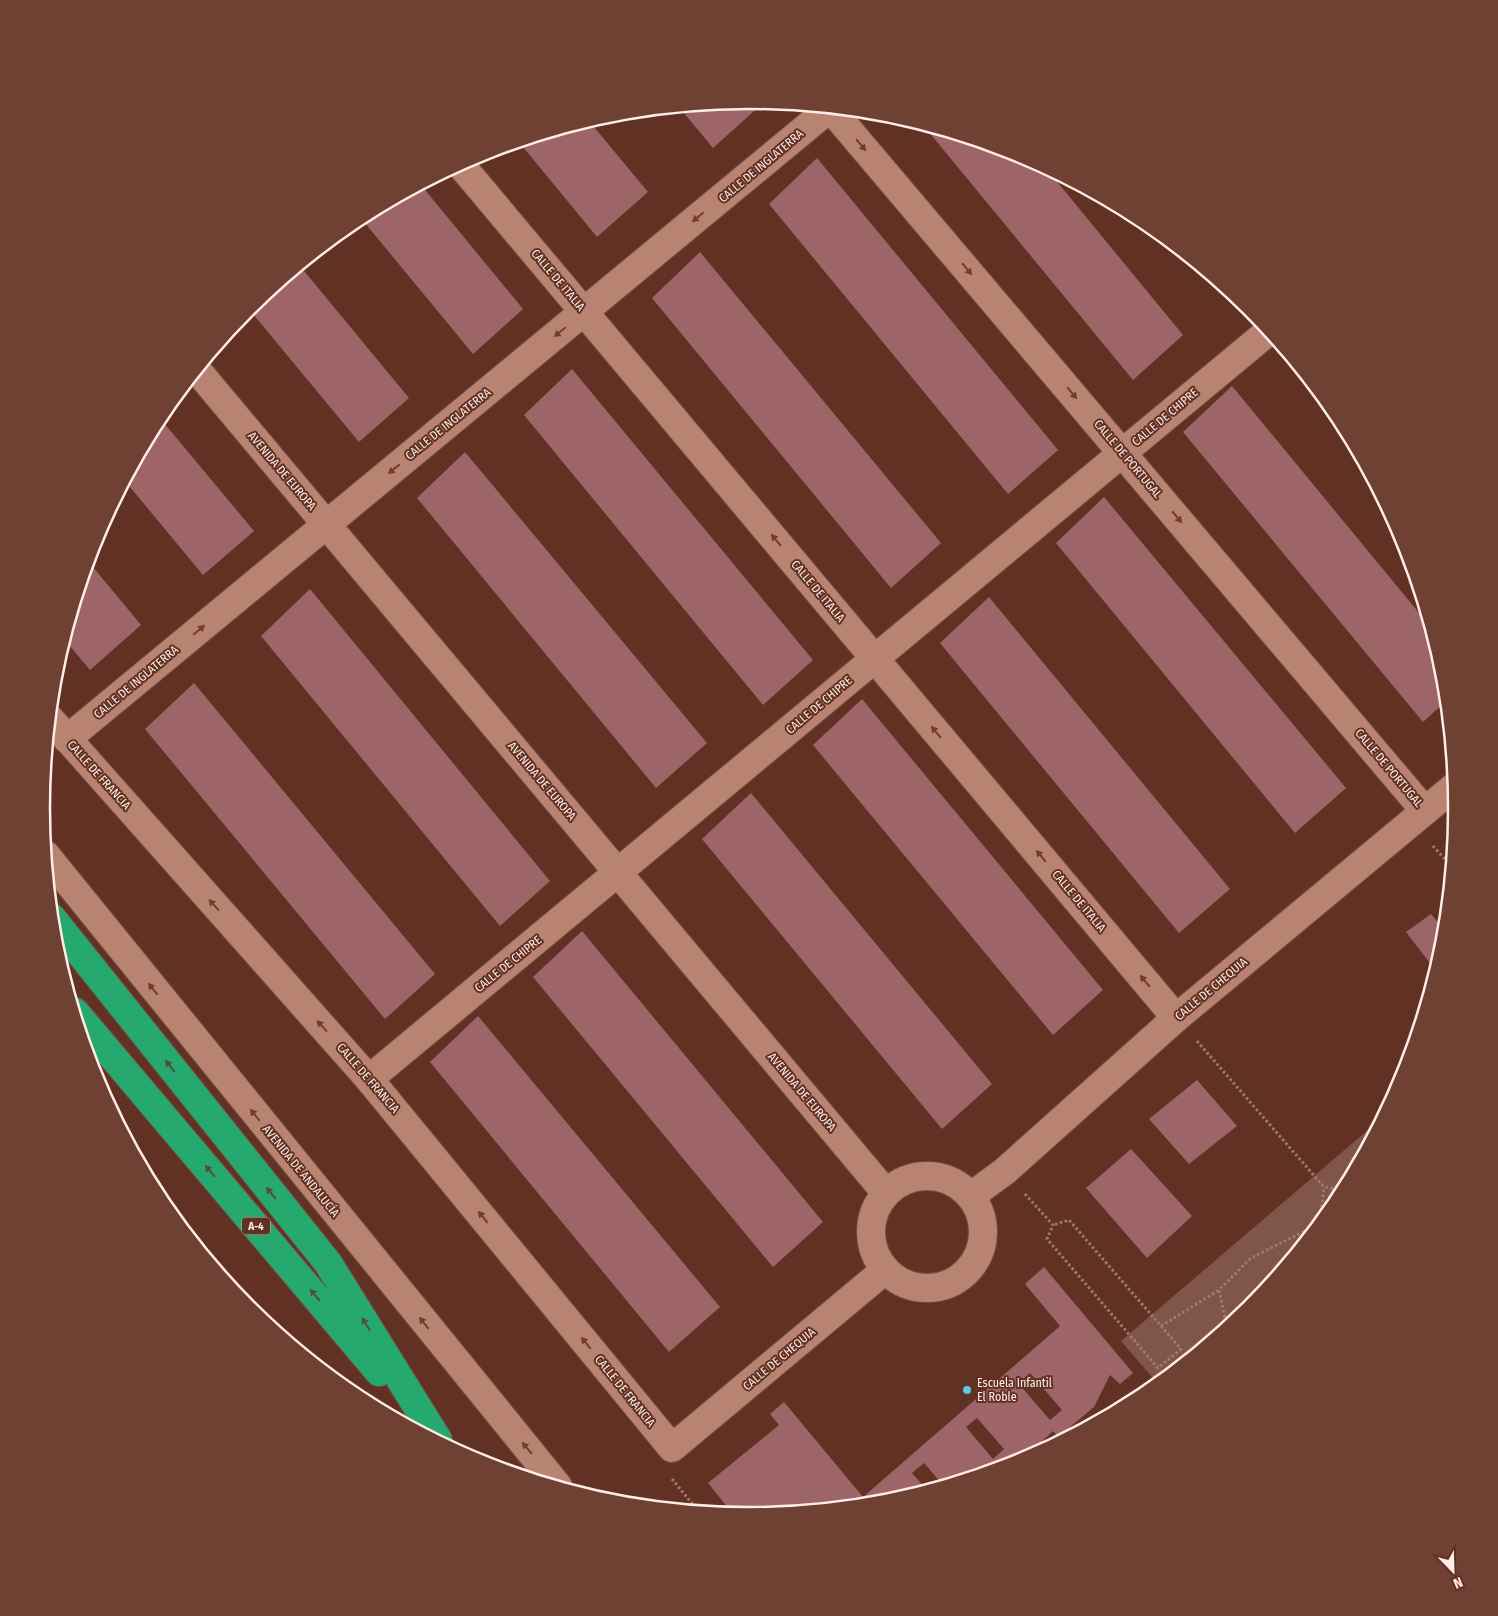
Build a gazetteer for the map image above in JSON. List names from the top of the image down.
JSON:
{
  "streets": {
    "highway": ["A-4"],
    "street": [
      "CALLE DE INGLATERRA",
      "CALLE DE ITALIA",
      "CALLE DE CHIPRE",
      "CALLE DE PORTUGAL",
      "AVENIDA DE EUROPA",
      "CALLE DE FRANCIA",
      "CALLE DE CHEQUIA",
      "AVENIDA DE ANDALUCÍA"
    ]
  },
  "crossings": [
    ["CALLE DE INGLATERRA", "CALLE DE ITALIA"],
    ["CALLE DE INGLATERRA", "AVENIDA DE EUROPA"],
    ["CALLE DE INGLATERRA", "CALLE DE FRANCIA"],
    ["CALLE DE ITALIA", "CALLE DE CHIPRE"],
    ["CALLE DE ITALIA", "CALLE DE CHEQUIA"],
    ["CALLE DE CHIPRE", "CALLE DE PORTUGAL"],
    ["CALLE DE CHIPRE", "AVENIDA DE EUROPA"],
    ["CALLE DE CHIPRE", "CALLE DE FRANCIA"],
    ["CALLE DE PORTUGAL", "CALLE DE CHEQUIA"],
    ["AVENIDA DE EUROPA", "CALLE DE CHEQUIA"],
    ["CALLE DE FRANCIA", "CALLE DE CHEQUIA"]
  ],
  "one_way": [
    "CALLE DE ITALIA",
    "CALLE DE PORTUGAL",
    "CALLE DE FRANCIA",
    "AVENIDA DE ANDALUCÍA"
  ],
  "places": ["Escuela Infantil El Roble"],
  "north": "bottom right"
}
